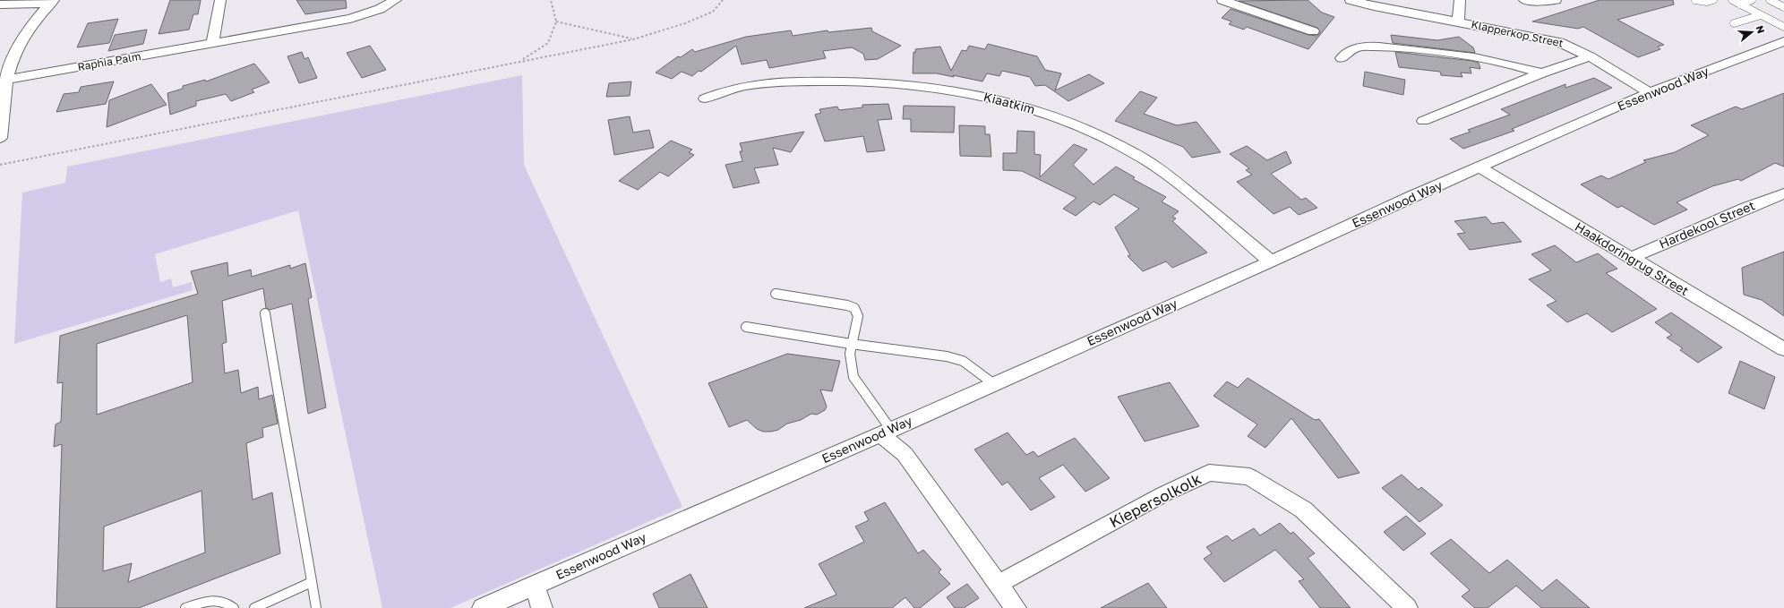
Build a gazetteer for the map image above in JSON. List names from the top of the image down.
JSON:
{
  "streets": {
    "street": [
      "Klapperkop Street",
      "Raphia Palm",
      "Essenwood Way",
      "Kiaatkim",
      "Hardekool Street",
      "Haakdoringrug Street",
      "Kiepersolkolk"
    ]
  },
  "crossings": [
    ["Klapperkop Street", "Essenwood Way"],
    ["Essenwood Way", "Kiaatkim"],
    ["Essenwood Way", "Haakdoringrug Street"],
    ["Hardekool Street", "Haakdoringrug Street"]
  ],
  "north": "right"
}
